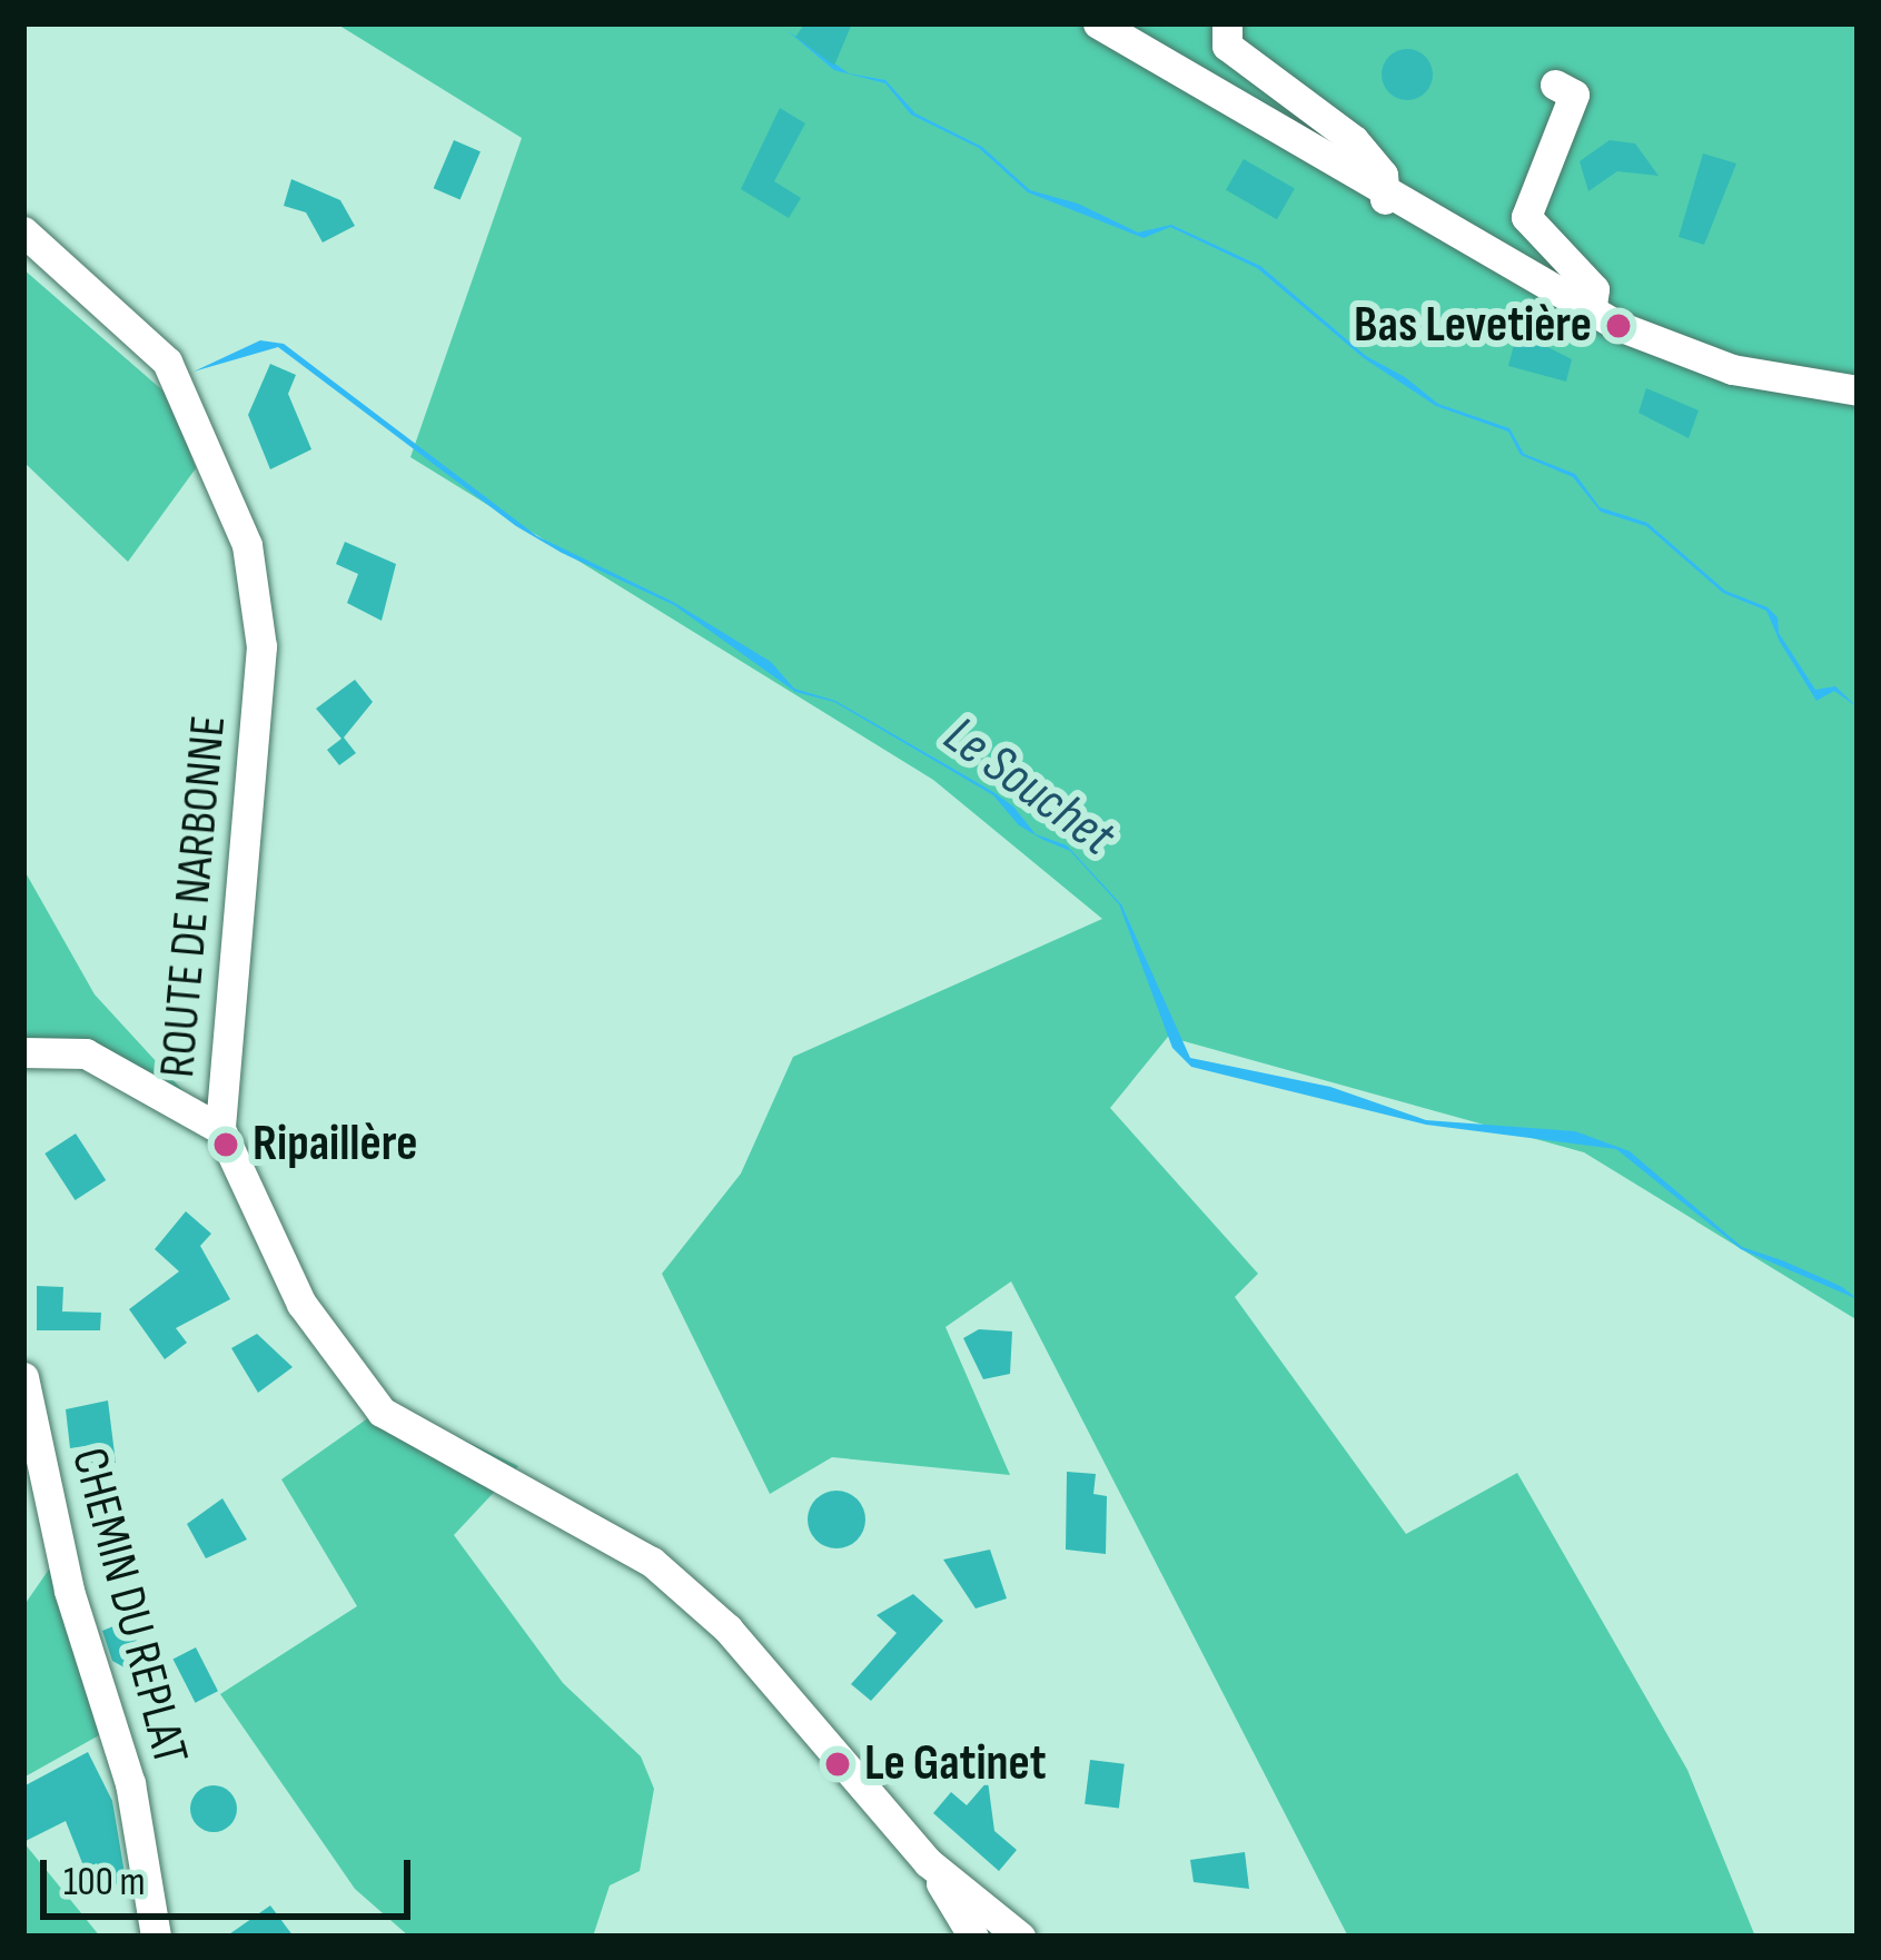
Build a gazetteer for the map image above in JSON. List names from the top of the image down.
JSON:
{
  "streets": {
    "street": ["ROUTE DE NARBONNE", "CHEMIN DU REPLAT"]
  },
  "water": ["Le Souchet"],
  "places": ["Bas Levetière", "Ripaillère", "Le Gatinet"],
  "scale_bar": "100 m"
}
